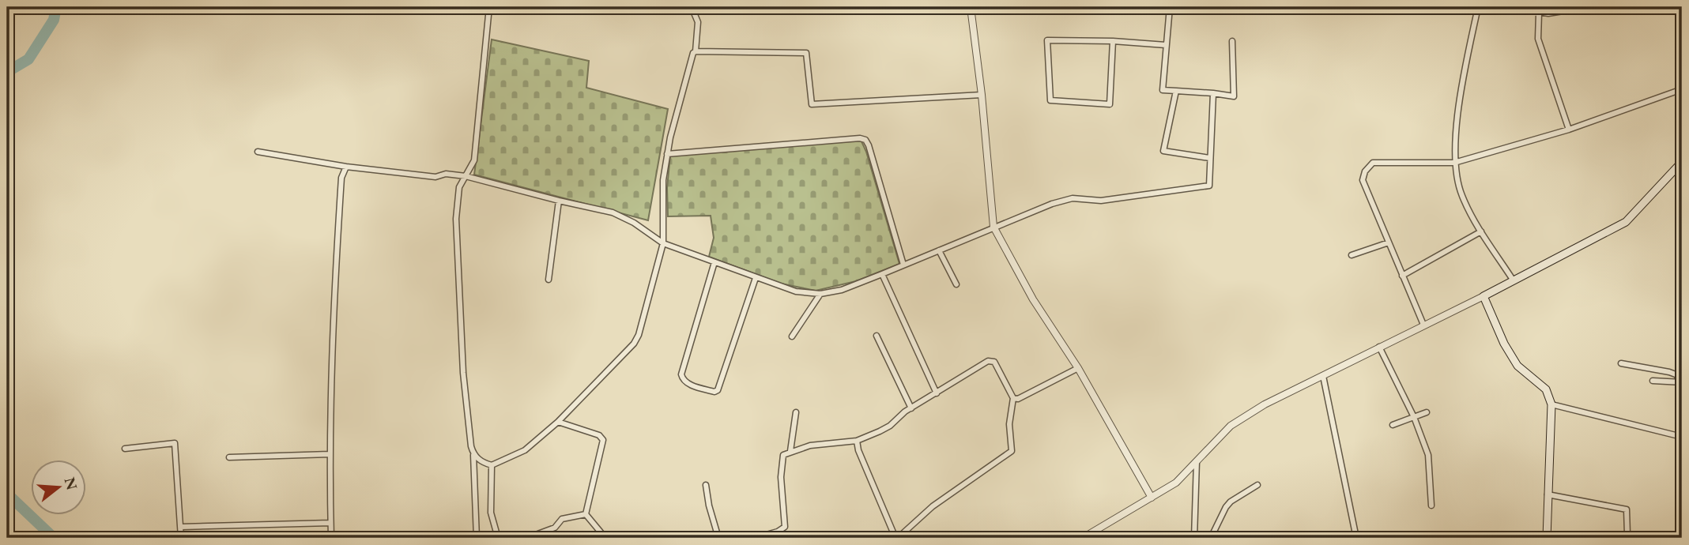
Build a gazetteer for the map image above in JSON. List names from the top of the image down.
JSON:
{
  "north": "right"
}
